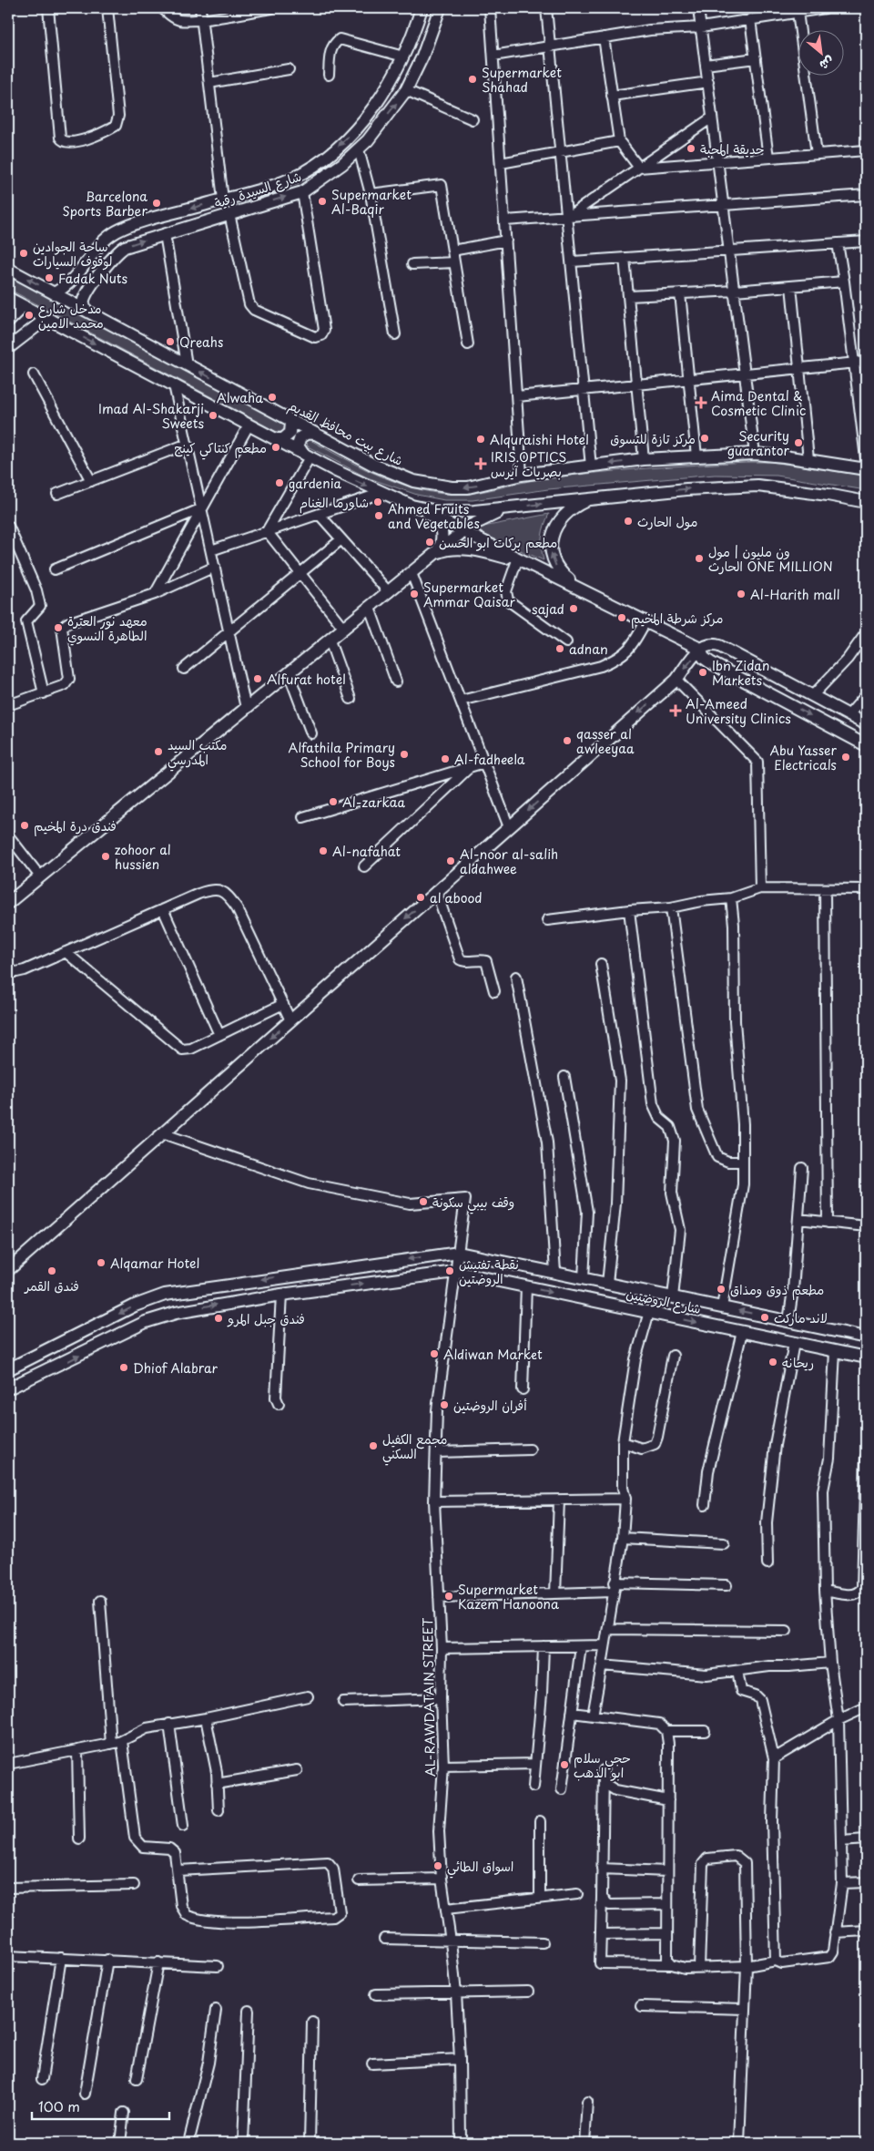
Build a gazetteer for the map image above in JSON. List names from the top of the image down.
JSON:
{
  "streets": {
    "main road": ["شارع السيدة رقية", "شارع بيت محافظ القديم", "شارع الروضتين"],
    "street": ["AL-RAWDATAIN STREET"]
  },
  "crossings": [
    ["شارع السيدة رقية", "شارع بيت محافظ القديم"],
    ["شارع الروضتين", "AL-RAWDATAIN STREET"]
  ],
  "places": {
    "other": [
      "Supermarket Shahad",
      "حديقة المحبة",
      "Supermarket Al-Baqir",
      "Barcelona Sports Barber",
      "ساحة الجوادين لوقوف السيارات",
      "Fadak Nuts",
      "مدخل شارع محمد الامين",
      "Qreahs",
      "Alwaha",
      "Imad Al-Shakarji Sweets",
      "مركز تازة للتسوق",
      "Alquraishi Hotel",
      "Security guarantor",
      "مطعم كنتاكي كينج",
      "gardenia",
      "شاورما الغنام",
      "Ahmed Fruits and Vegetables",
      "مول الحارث",
      "مطعم بركات ابو الحسن",
      "ون مليون | مول الحارث ONE MILLION",
      "Supermarket Ammar Qaisar",
      "Al-Harith mall",
      "sajad",
      "مركز شرطة المخيم",
      "معهد نور العترة الطاهرة النسوي",
      "adnan",
      "Ibn Zidan Markets",
      "Alfurat hotel",
      "qasser al awleeyaa",
      "مكتب السيد المدرسي",
      "Alfathila Primary School for Boys",
      "Abu Yasser Electricals",
      "Al-fadheela",
      "Al-zarkaa",
      "فندق درة المخيم",
      "Al-nafahat",
      "zohoor al hussien",
      "Al-noor al-salih aldahwee",
      "al abood",
      "وقف بيبي سكونة",
      "Alqamar Hotel",
      "فندق القمر",
      "نقطة تفتيش الروضتين",
      "مطعم ذوق ومذاق",
      "لاند ماركت",
      "فندق جبل المرو",
      "Aldiwan Market",
      "ريحانه",
      "Dhiof Alabrar",
      "أفران الروضتين",
      "مجمع الكفيل السكني",
      "Supermarket Kazem Hanoona",
      "حجي سلام ابو الذهب",
      "اسواق الطائي"
    ],
    "health": ["Aima Dental & Cosmetic Clinic", "IRIS.OPTICS بصريات آيرس", "Al-Ameed University Clinics"]
  },
  "scale_bar": "100 m",
  "north": "bottom right"
}
